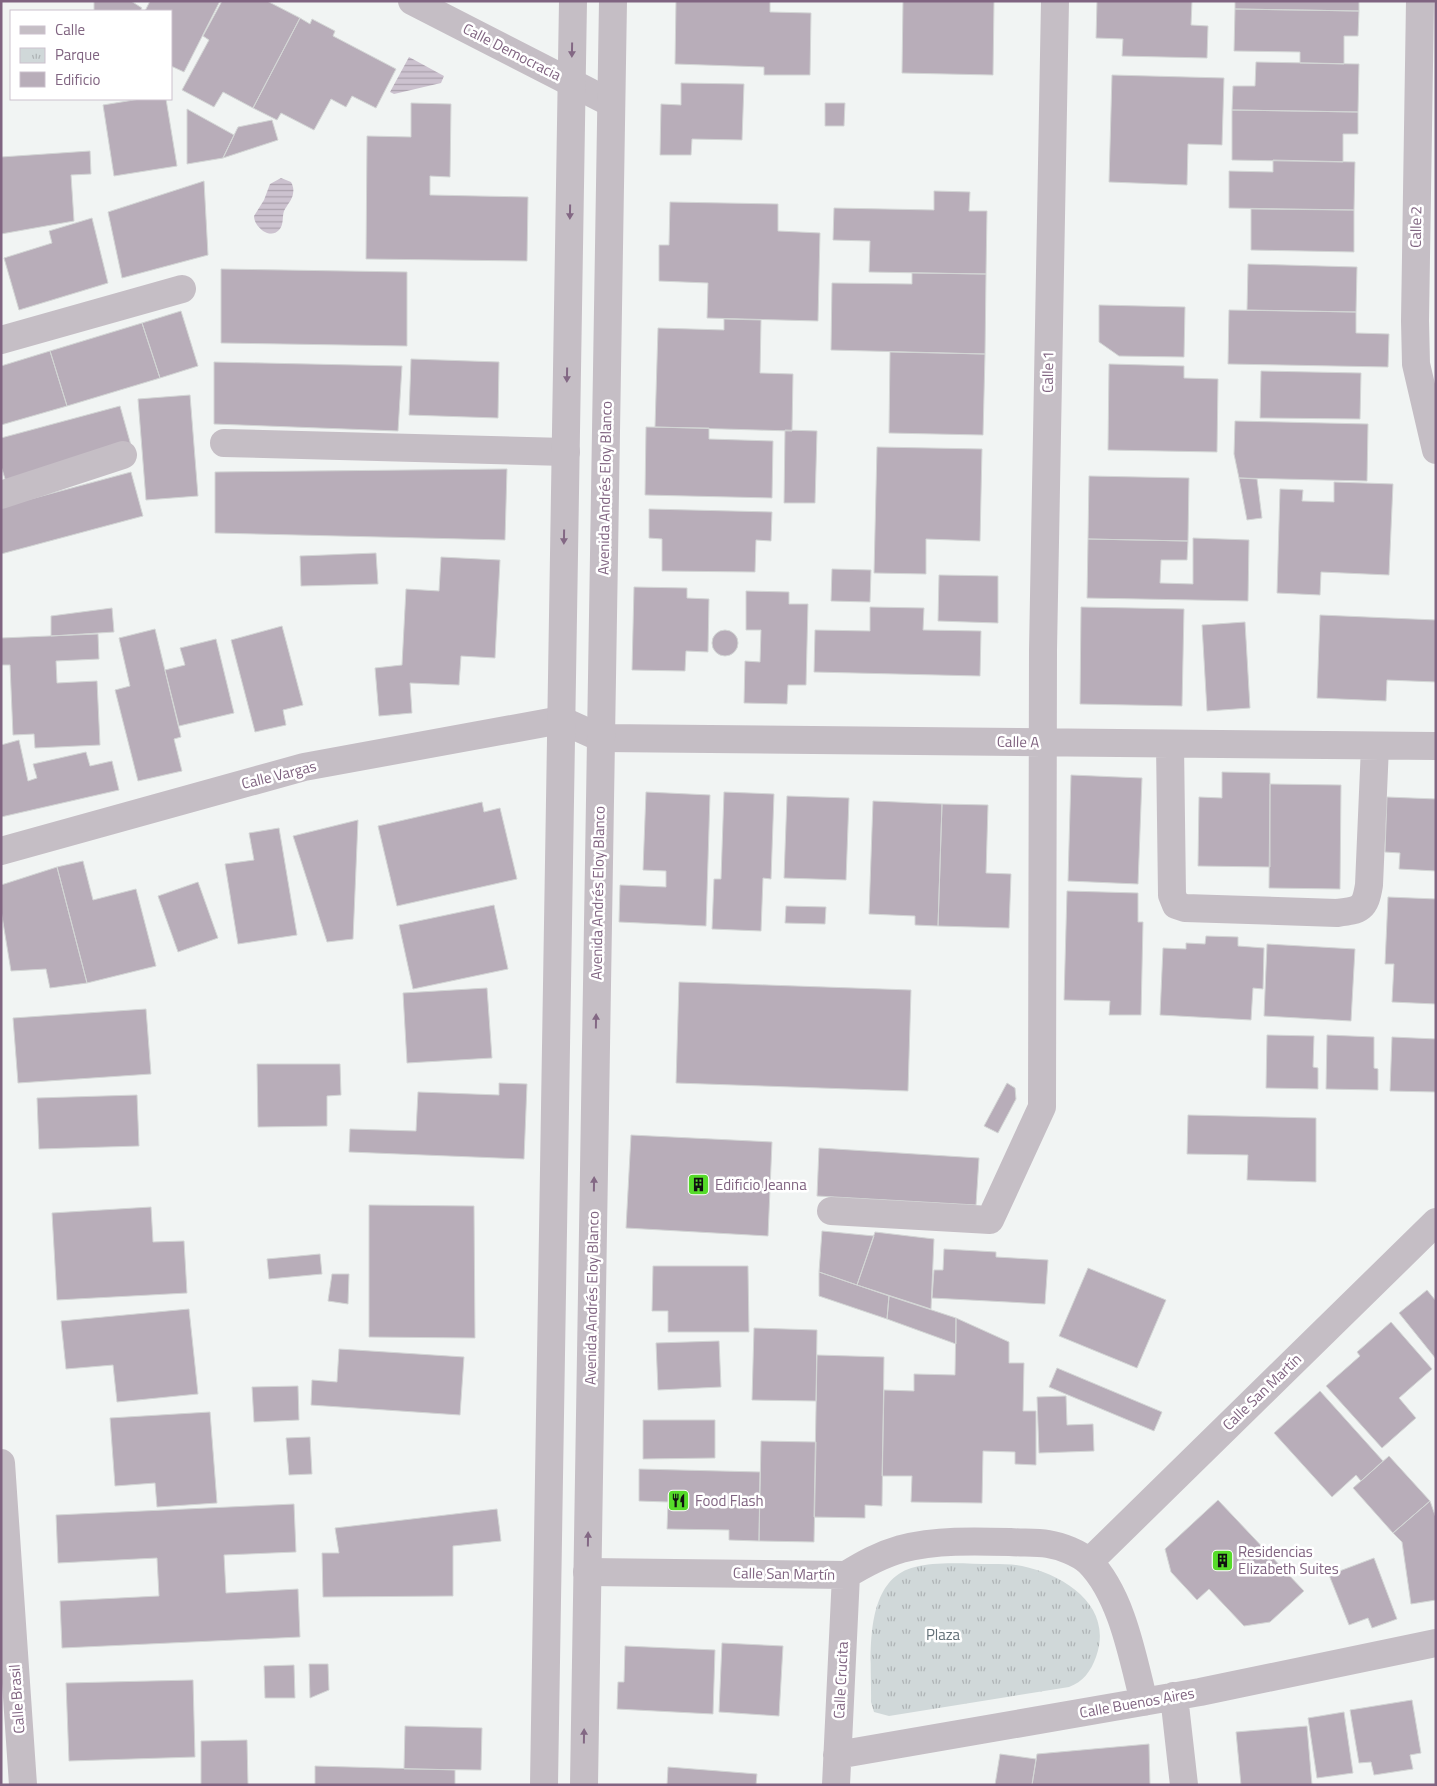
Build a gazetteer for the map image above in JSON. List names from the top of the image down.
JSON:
{
  "streets": {
    "street": [
      "Calle Democracia",
      "Calle 2",
      "Calle 1",
      "Avenida Andrés Eloy Blanco",
      "Calle A",
      "Calle Vargas",
      "Calle San Martín",
      "Calle Crucita",
      "Calle Brasil",
      "Calle Buenos Aires"
    ]
  },
  "crossings": [
    ["Calle Democracia", "Avenida Andrés Eloy Blanco"],
    ["Calle 1", "Calle A"],
    ["Avenida Andrés Eloy Blanco", "Calle A"],
    ["Avenida Andrés Eloy Blanco", "Calle San Martín"],
    ["Calle San Martín", "Calle Crucita"],
    ["Calle San Martín", "Calle Buenos Aires"],
    ["Calle Crucita", "Calle Buenos Aires"]
  ],
  "parks": ["Plaza"],
  "places": {
    "building": ["Edificio Jeanna", "Residencias Elizabeth Suites"],
    "restaurant": ["Food Flash"]
  },
  "legend": ["Calle", "Parque", "Edificio"]
}
